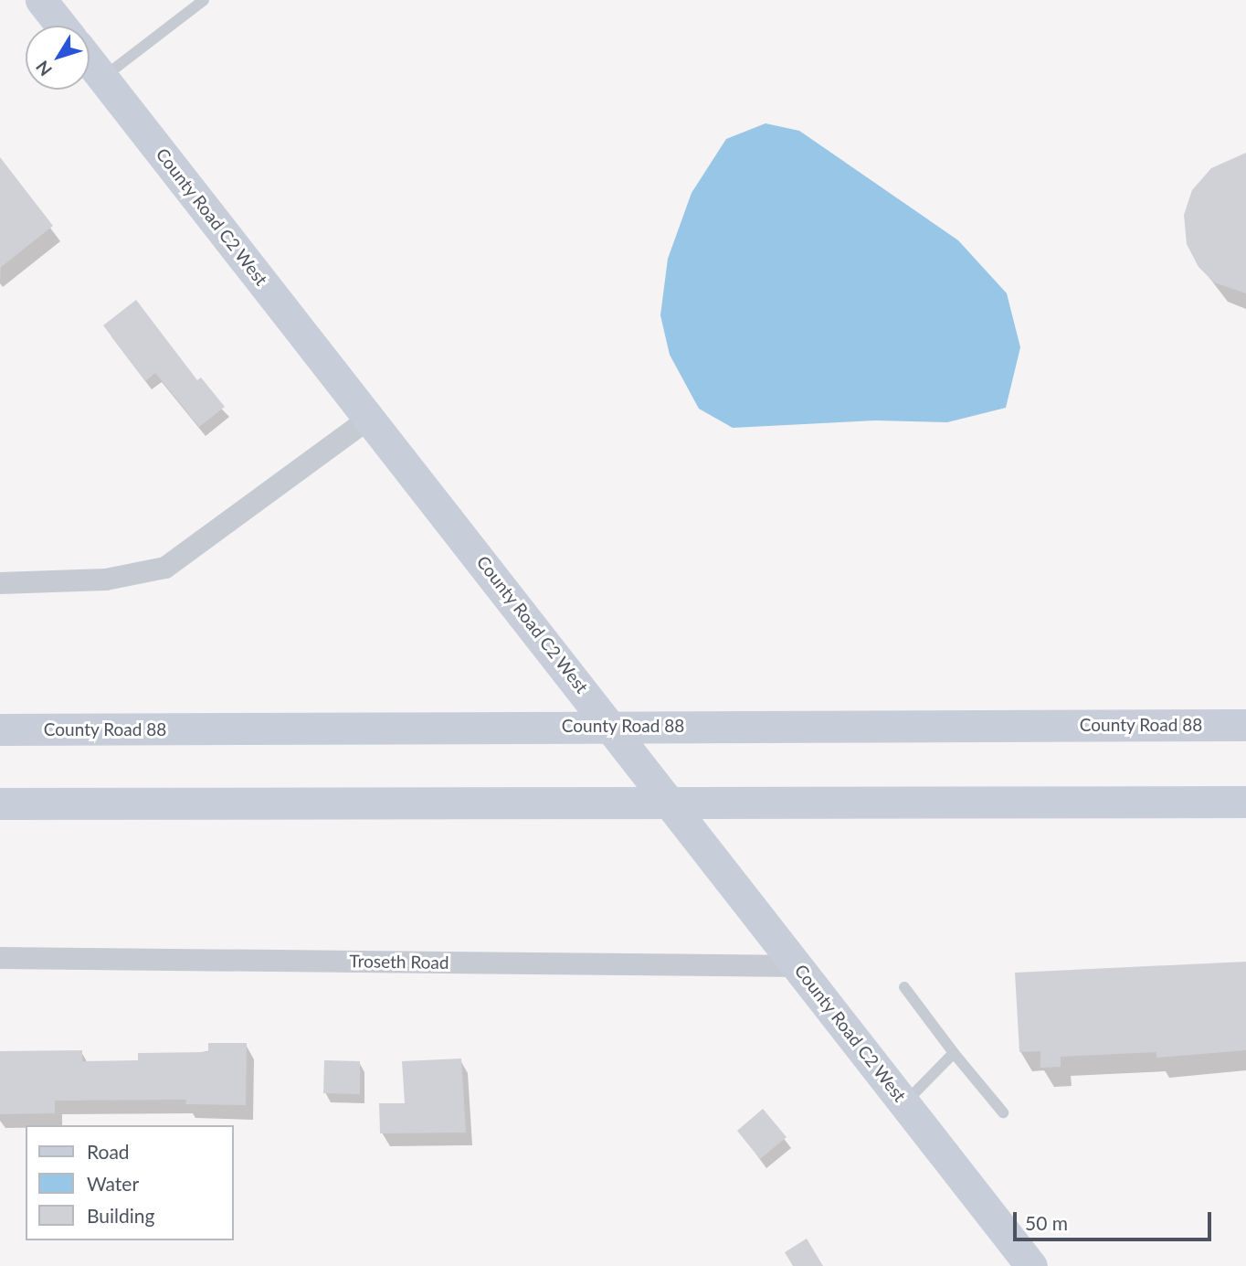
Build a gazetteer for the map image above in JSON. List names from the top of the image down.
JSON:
{
  "streets": {
    "main road": ["County Road C2 West", "County Road 88"],
    "street": ["Troseth Road"]
  },
  "crossings": [
    ["County Road C2 West", "County Road 88"],
    ["County Road C2 West", "Troseth Road"]
  ],
  "legend": ["Road", "Water", "Building"],
  "scale_bar": "50 m",
  "north": "bottom left"
}
